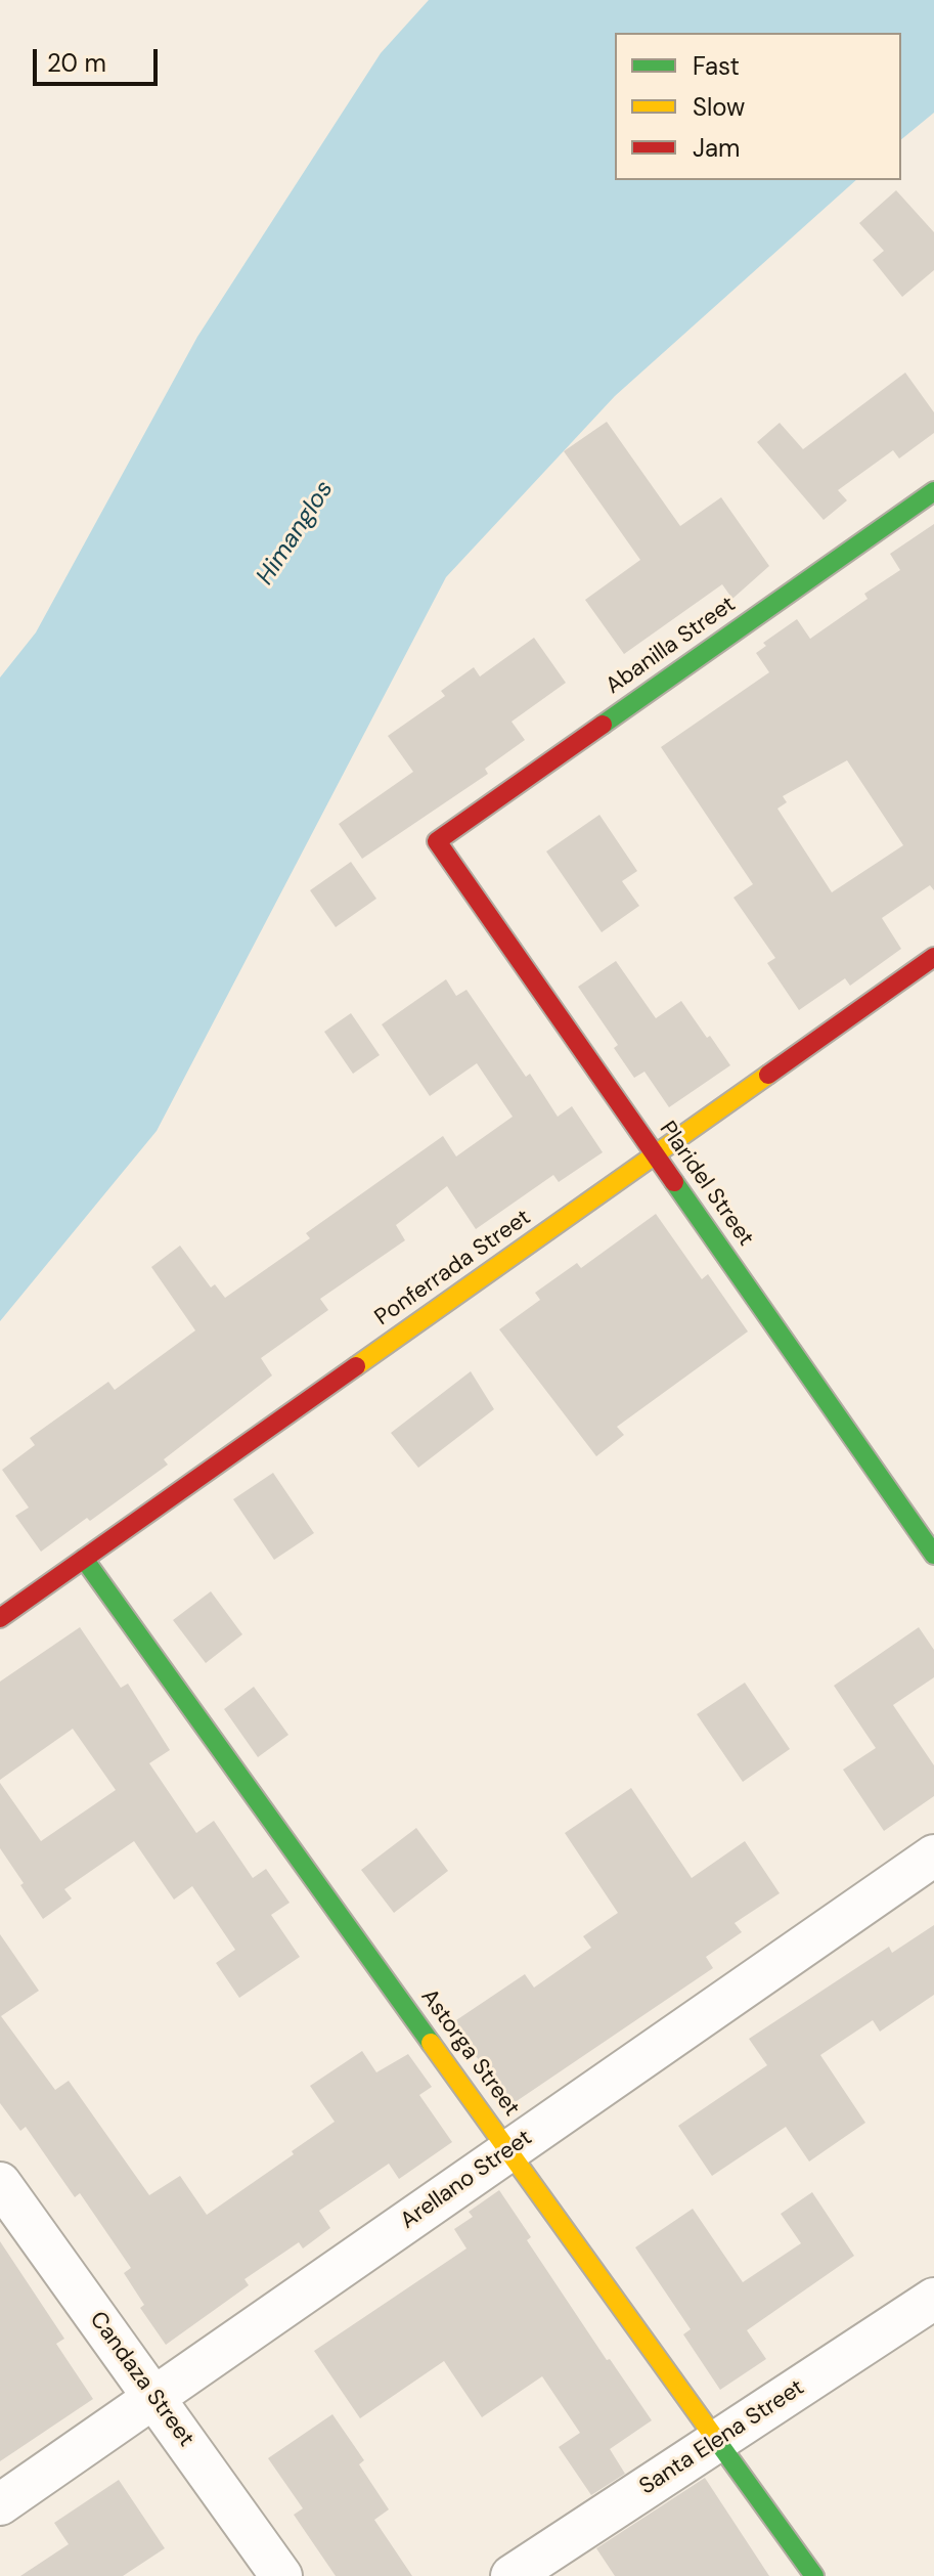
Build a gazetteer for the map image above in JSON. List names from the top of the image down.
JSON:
{
  "streets": {
    "street": [
      "Abanilla Street",
      "Plaridel Street",
      "Ponferrada Street",
      "Astorga Street",
      "Arellano Street",
      "Candaza Street",
      "Santa Elena Street"
    ]
  },
  "crossings": [
    ["Abanilla Street", "Plaridel Street"],
    ["Plaridel Street", "Ponferrada Street"],
    ["Ponferrada Street", "Astorga Street"],
    ["Astorga Street", "Arellano Street"],
    ["Astorga Street", "Santa Elena Street"],
    ["Arellano Street", "Candaza Street"]
  ],
  "water": ["Himanglos"],
  "legend": ["Fast", "Slow", "Jam"],
  "scale_bar": "20 m"
}
